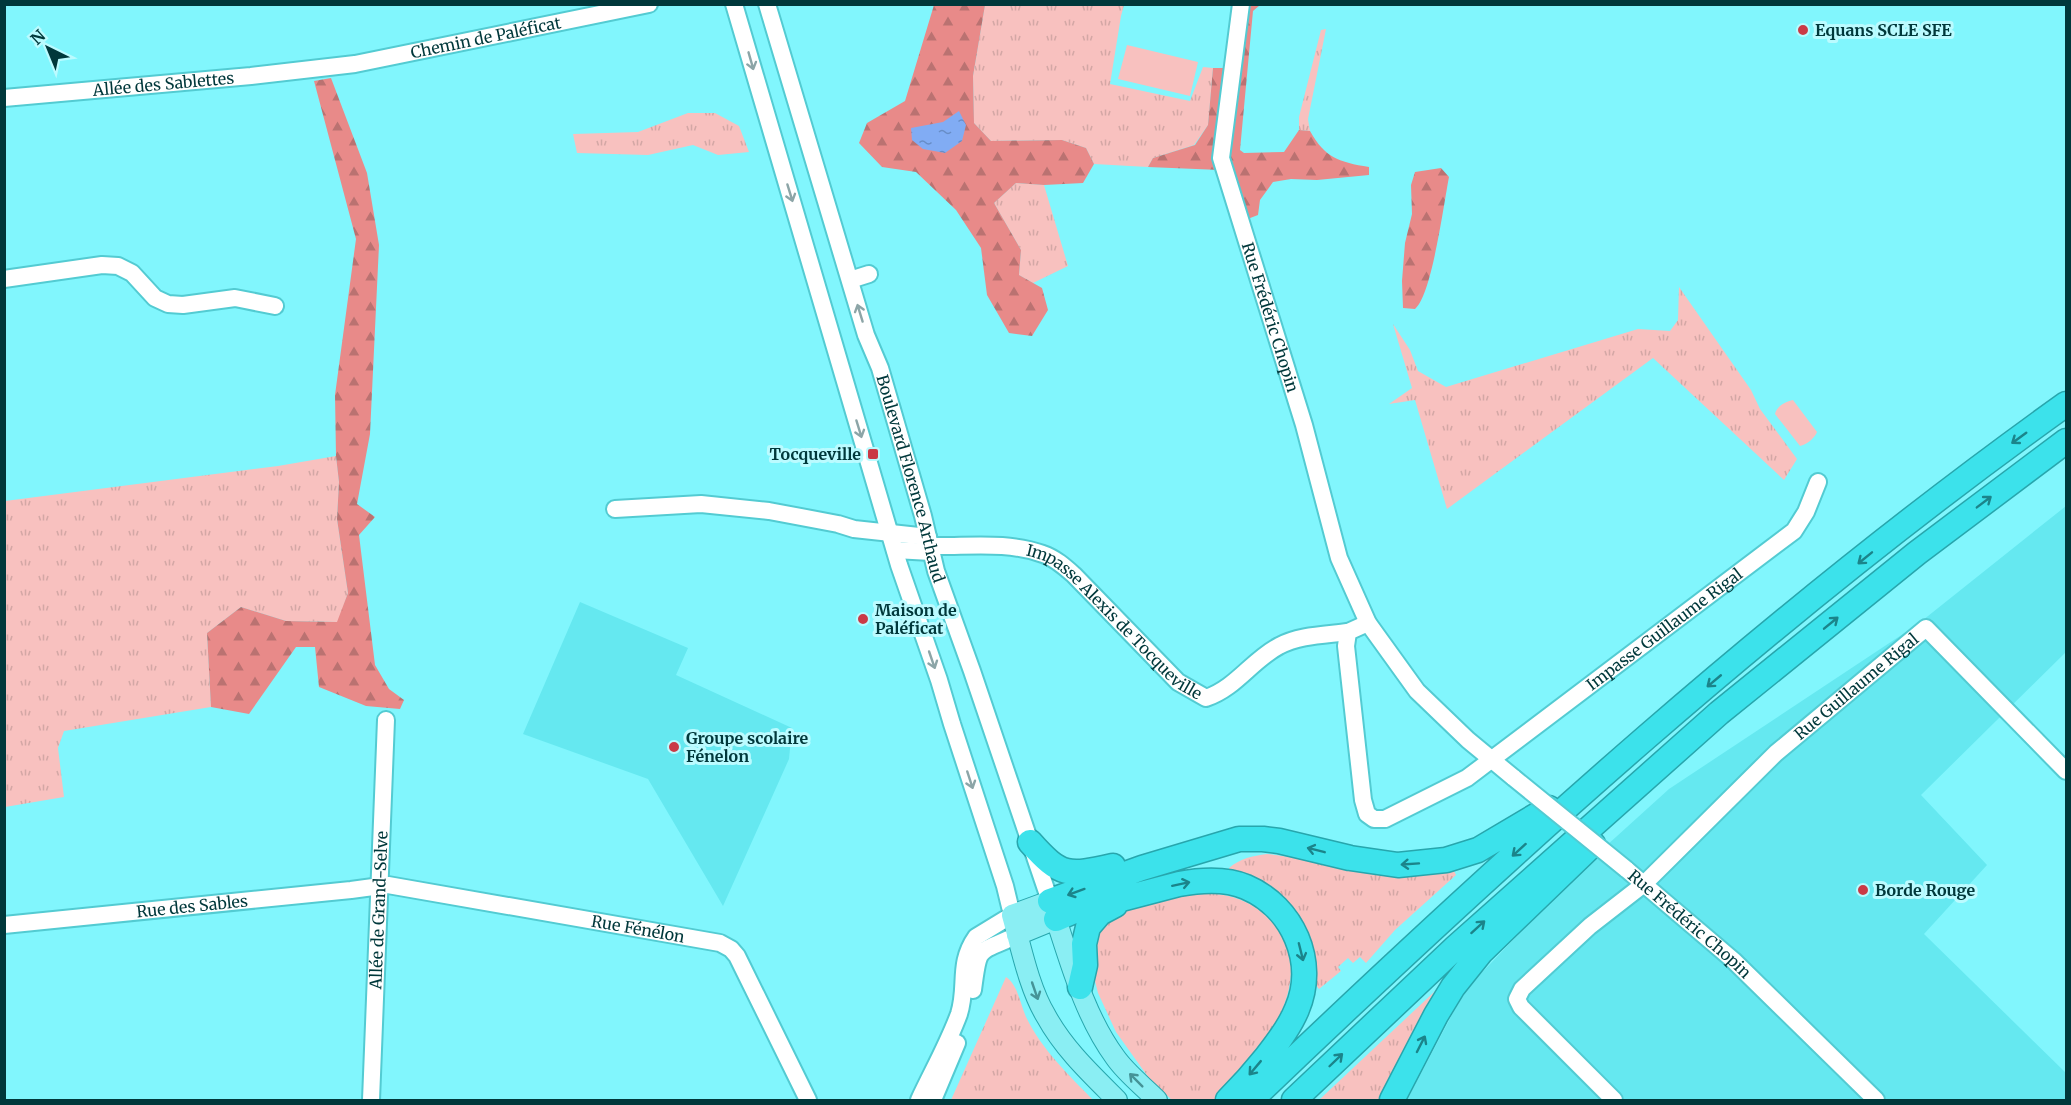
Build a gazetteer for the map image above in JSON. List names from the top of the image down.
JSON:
{
  "streets": {
    "main road": ["Boulevard Florence Arthaud"],
    "street": [
      "Chemin de Paléficat",
      "Allée des Sablettes",
      "Rue Frédéric Chopin",
      "Impasse Alexis de Tocqueville",
      "Impasse Guillaume Rigal",
      "Rue Guillaume Rigal",
      "Rue des Sables",
      "Allée de Grand-Selve",
      "Rue Fénélon"
    ]
  },
  "crossings": [
    ["Chemin de Paléficat", "Allée des Sablettes"],
    ["Rue Frédéric Chopin", "Impasse Guillaume Rigal"],
    ["Rue Frédéric Chopin", "Rue Guillaume Rigal"],
    ["Boulevard Florence Arthaud", "Impasse Alexis de Tocqueville"],
    ["Rue des Sables", "Allée de Grand-Selve"],
    ["Rue des Sables", "Rue Fénélon"],
    ["Allée de Grand-Selve", "Rue Fénélon"]
  ],
  "places": {
    "other": [
      "Equans SCLE SFE",
      "Maison de Paléficat",
      "Groupe scolaire Fénelon",
      "Borde Rouge"
    ],
    "transit": ["Tocqueville"]
  },
  "north": "top left"
}
